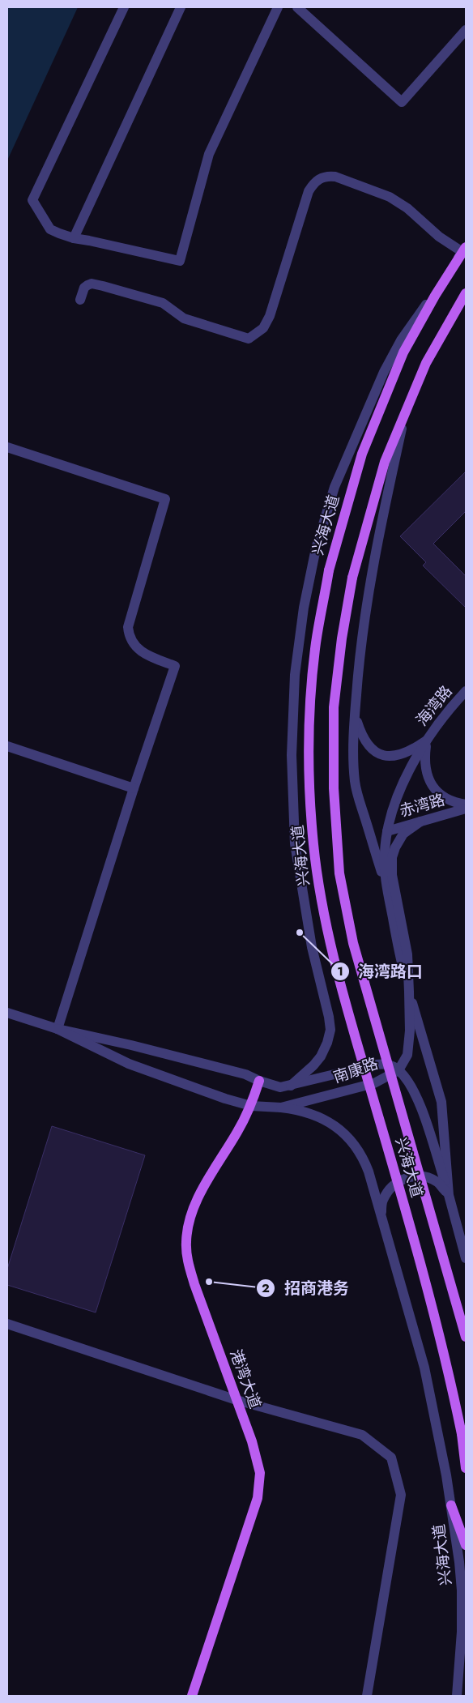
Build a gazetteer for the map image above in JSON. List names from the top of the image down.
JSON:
{
  "streets": {
    "main road": ["兴海大道", "港湾大道"],
    "street": ["海湾路", "赤湾路", "南康路"]
  },
  "crossings": [
    ["兴海大道", "海湾路"],
    ["兴海大道", "赤湾路"],
    ["兴海大道", "南康路"],
    ["南康路", "港湾大道"]
  ],
  "places": ["海湾路口", "招商港务"]
}
